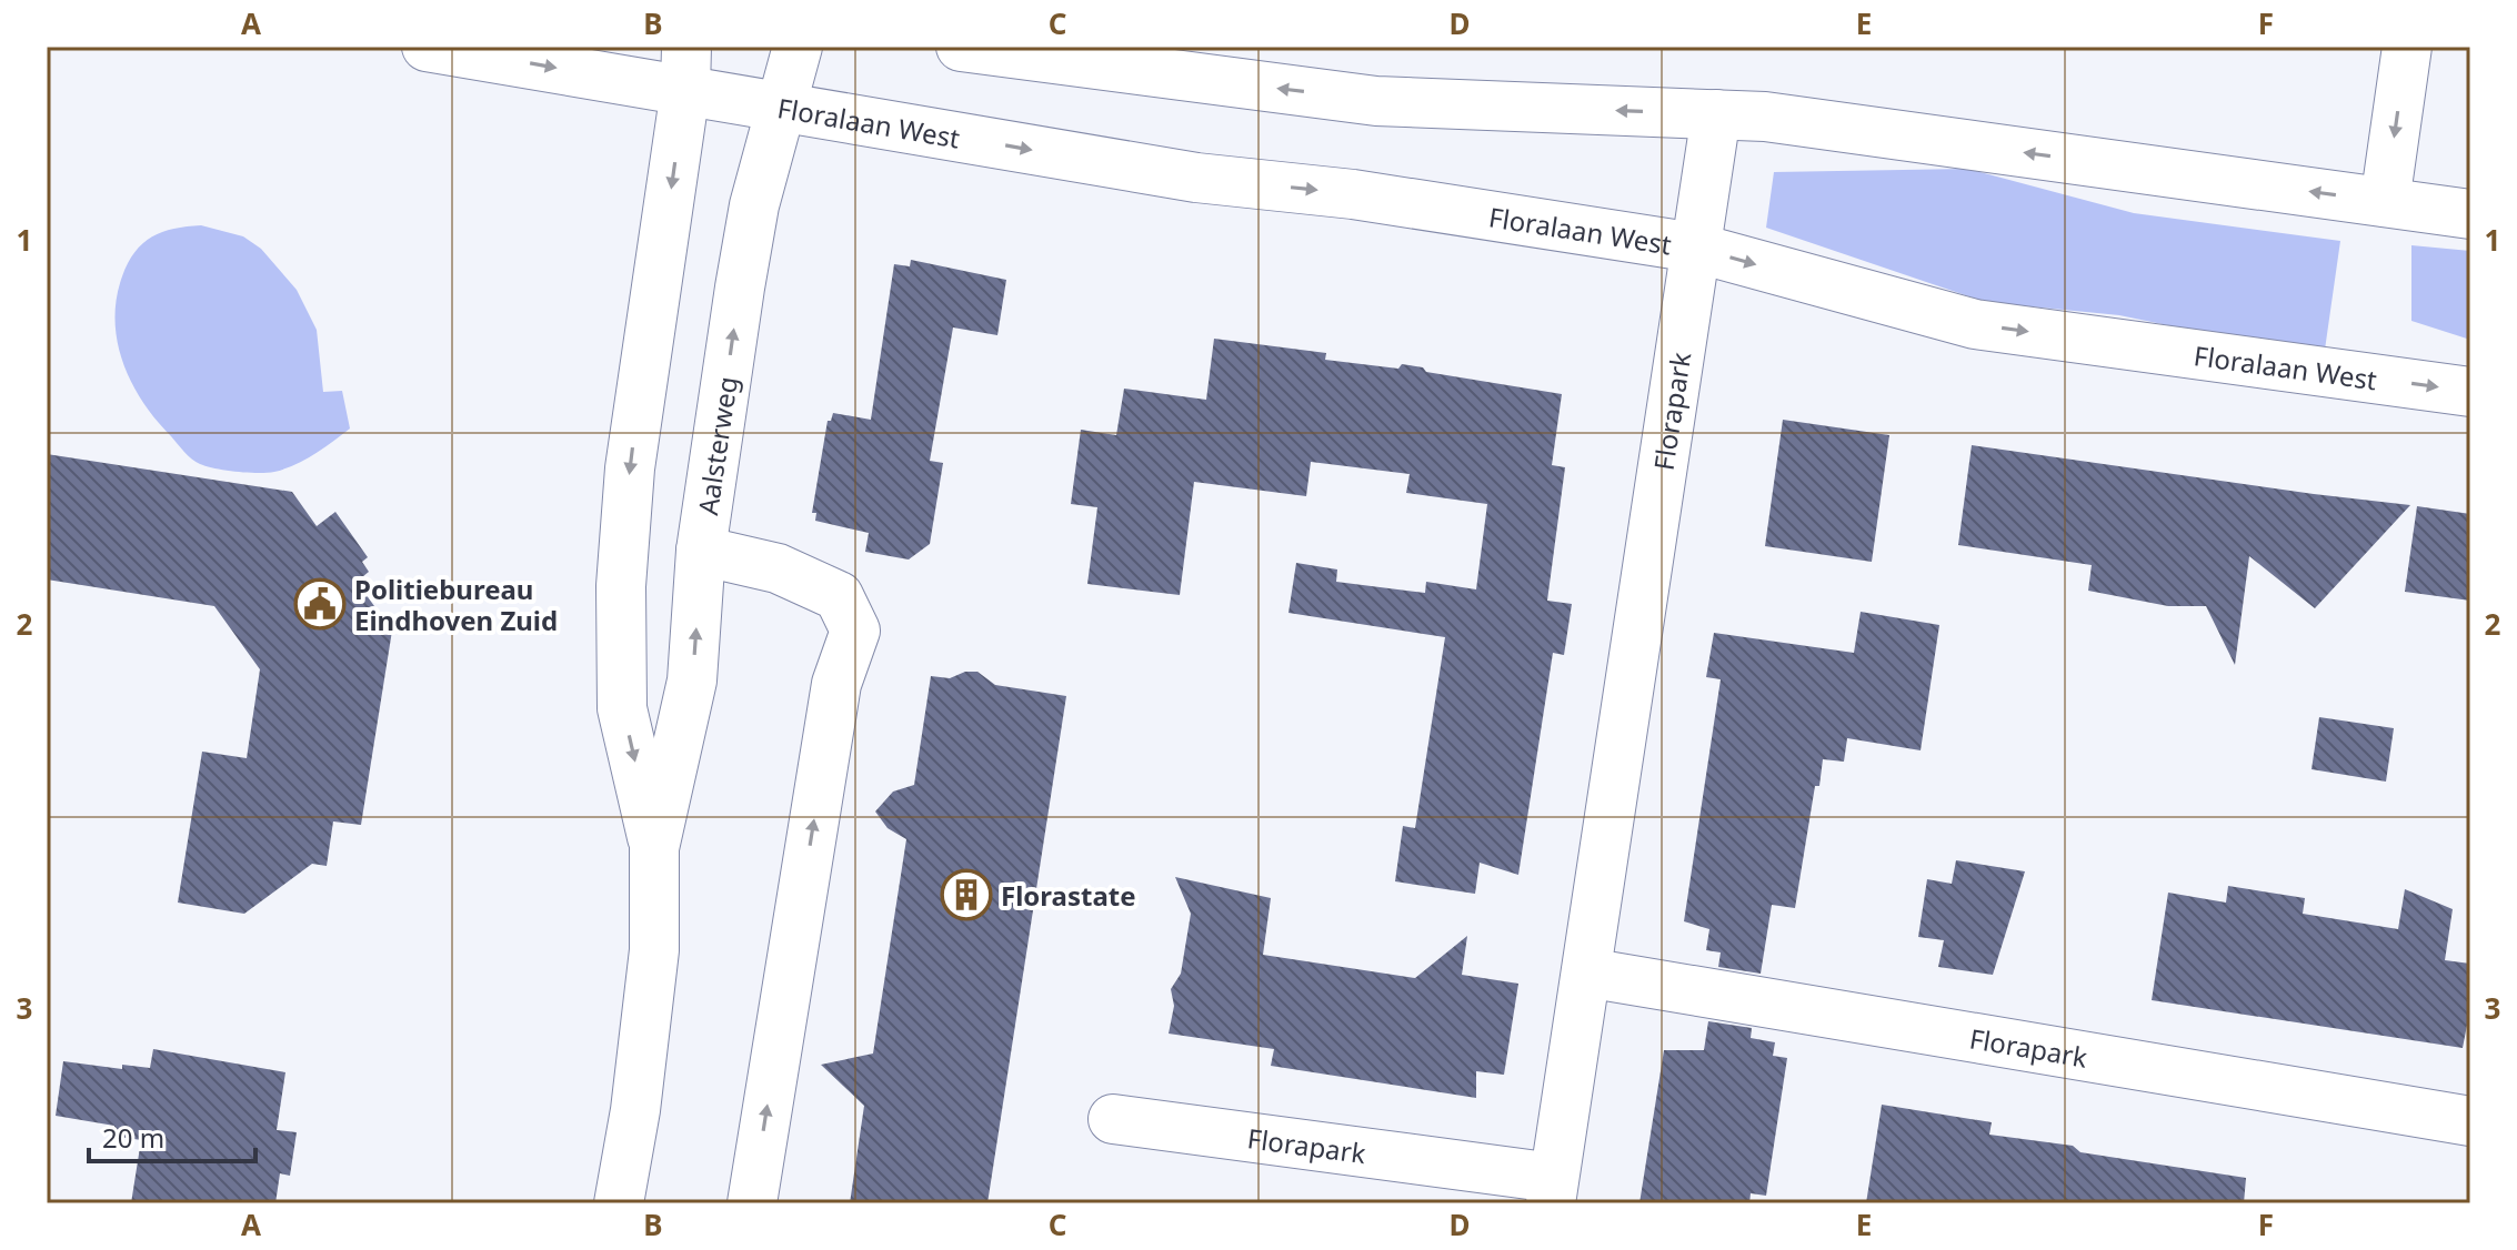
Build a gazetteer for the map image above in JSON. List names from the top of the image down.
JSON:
{
  "streets": {
    "main road": ["Floralaan West", "Florapark", "Aalsterweg"]
  },
  "crossings": [
    ["Floralaan West", "Florapark"],
    ["Floralaan West", "Aalsterweg"]
  ],
  "places": {
    "public building": ["Politiebureau Eindhoven Zuid"],
    "building": ["Florastate"]
  },
  "scale_bar": "20 m",
  "grid": {
    "columns": [
      "A",
      "B",
      "C",
      "D",
      "E",
      "F"
    ],
    "rows": ["1", "2", "3"]
  }
}
